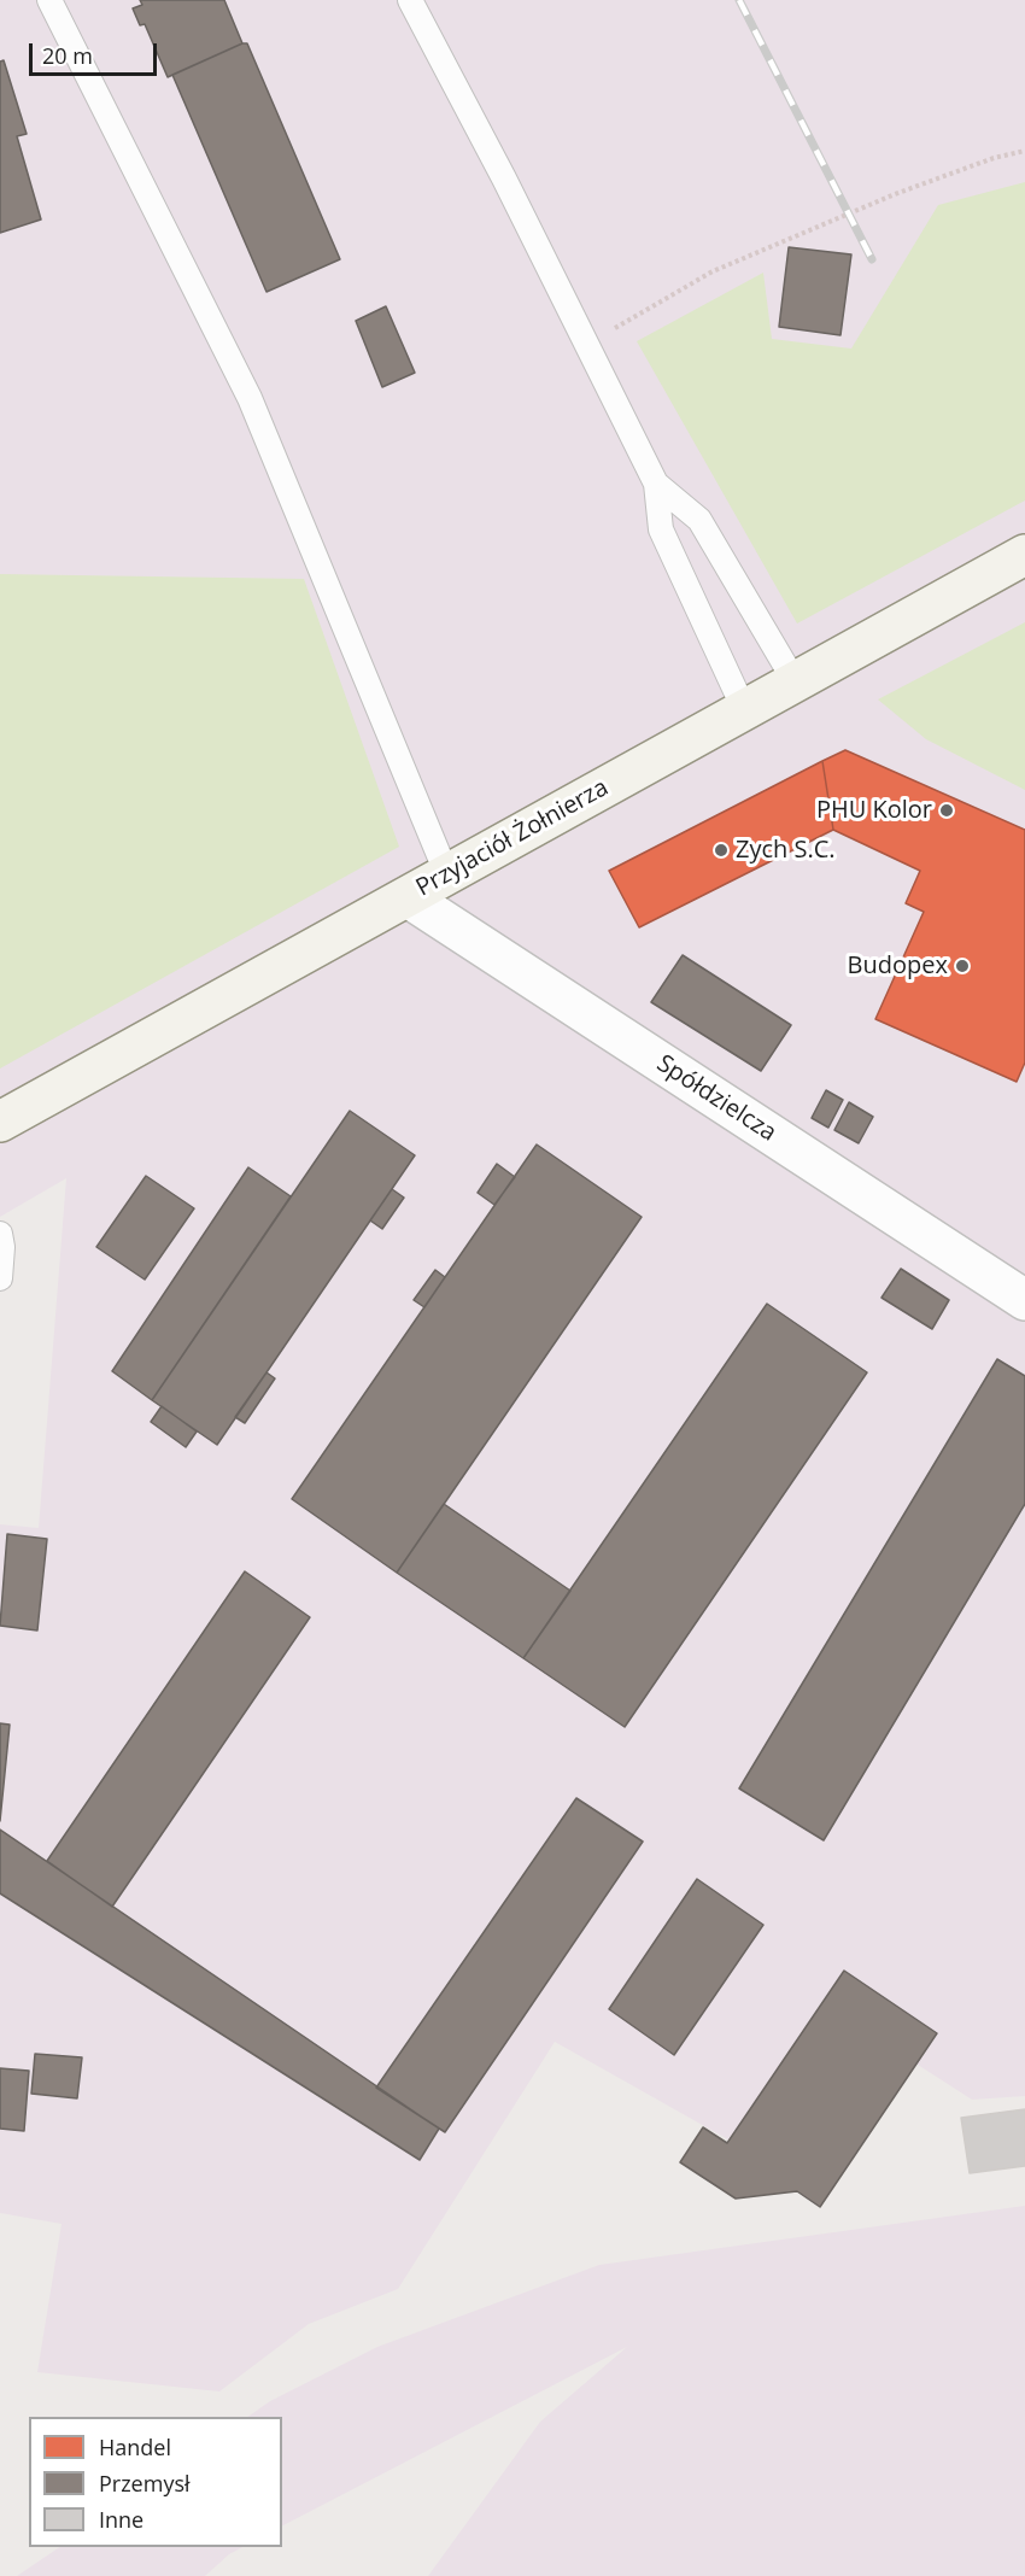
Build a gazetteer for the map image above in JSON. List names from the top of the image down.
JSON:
{
  "streets": {
    "main road": ["Przyjaciół Żołnierza"],
    "street": ["Spółdzielcza"]
  },
  "crossings": [
    ["Przyjaciół Żołnierza", "Spółdzielcza"]
  ],
  "places": ["PHU Kolor", "Zych S.C.", "Budopex"],
  "legend": ["Handel", "Przemysł", "Inne"],
  "scale_bar": "20 m"
}
